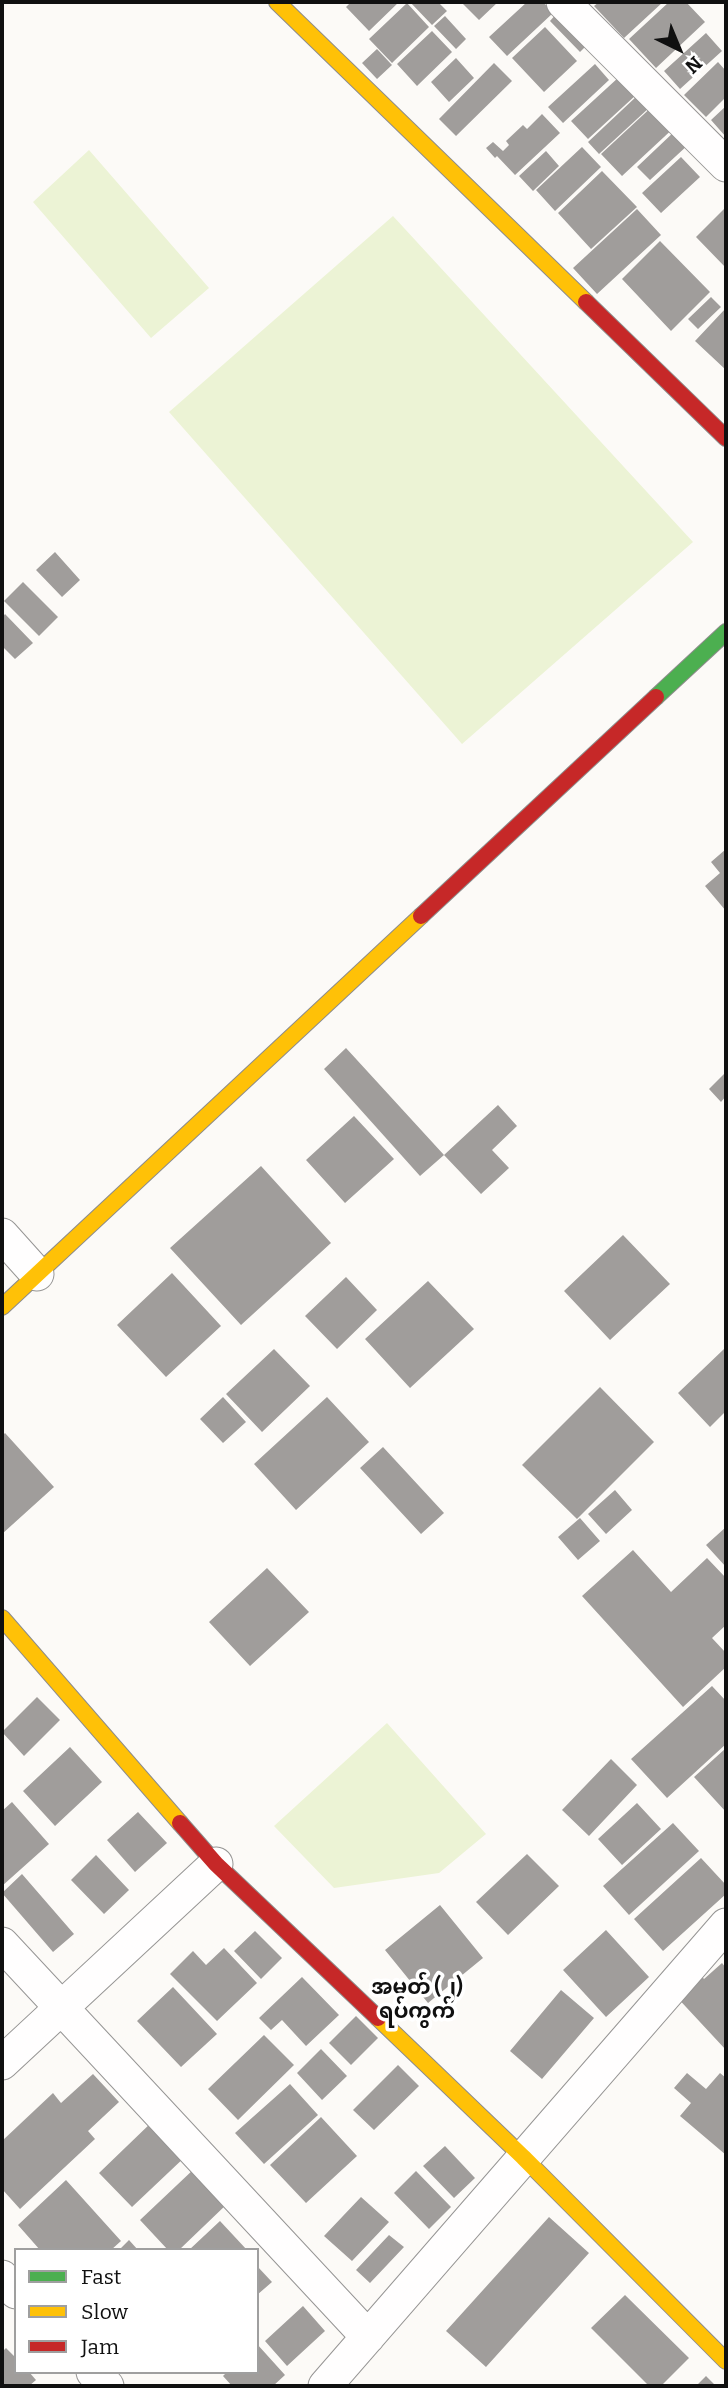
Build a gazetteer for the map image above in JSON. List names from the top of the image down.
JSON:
{
  "districts": ["အမှတ် (၂) ရပ်ကွက်"],
  "legend": ["Fast", "Slow", "Jam"],
  "north": "bottom right"
}
